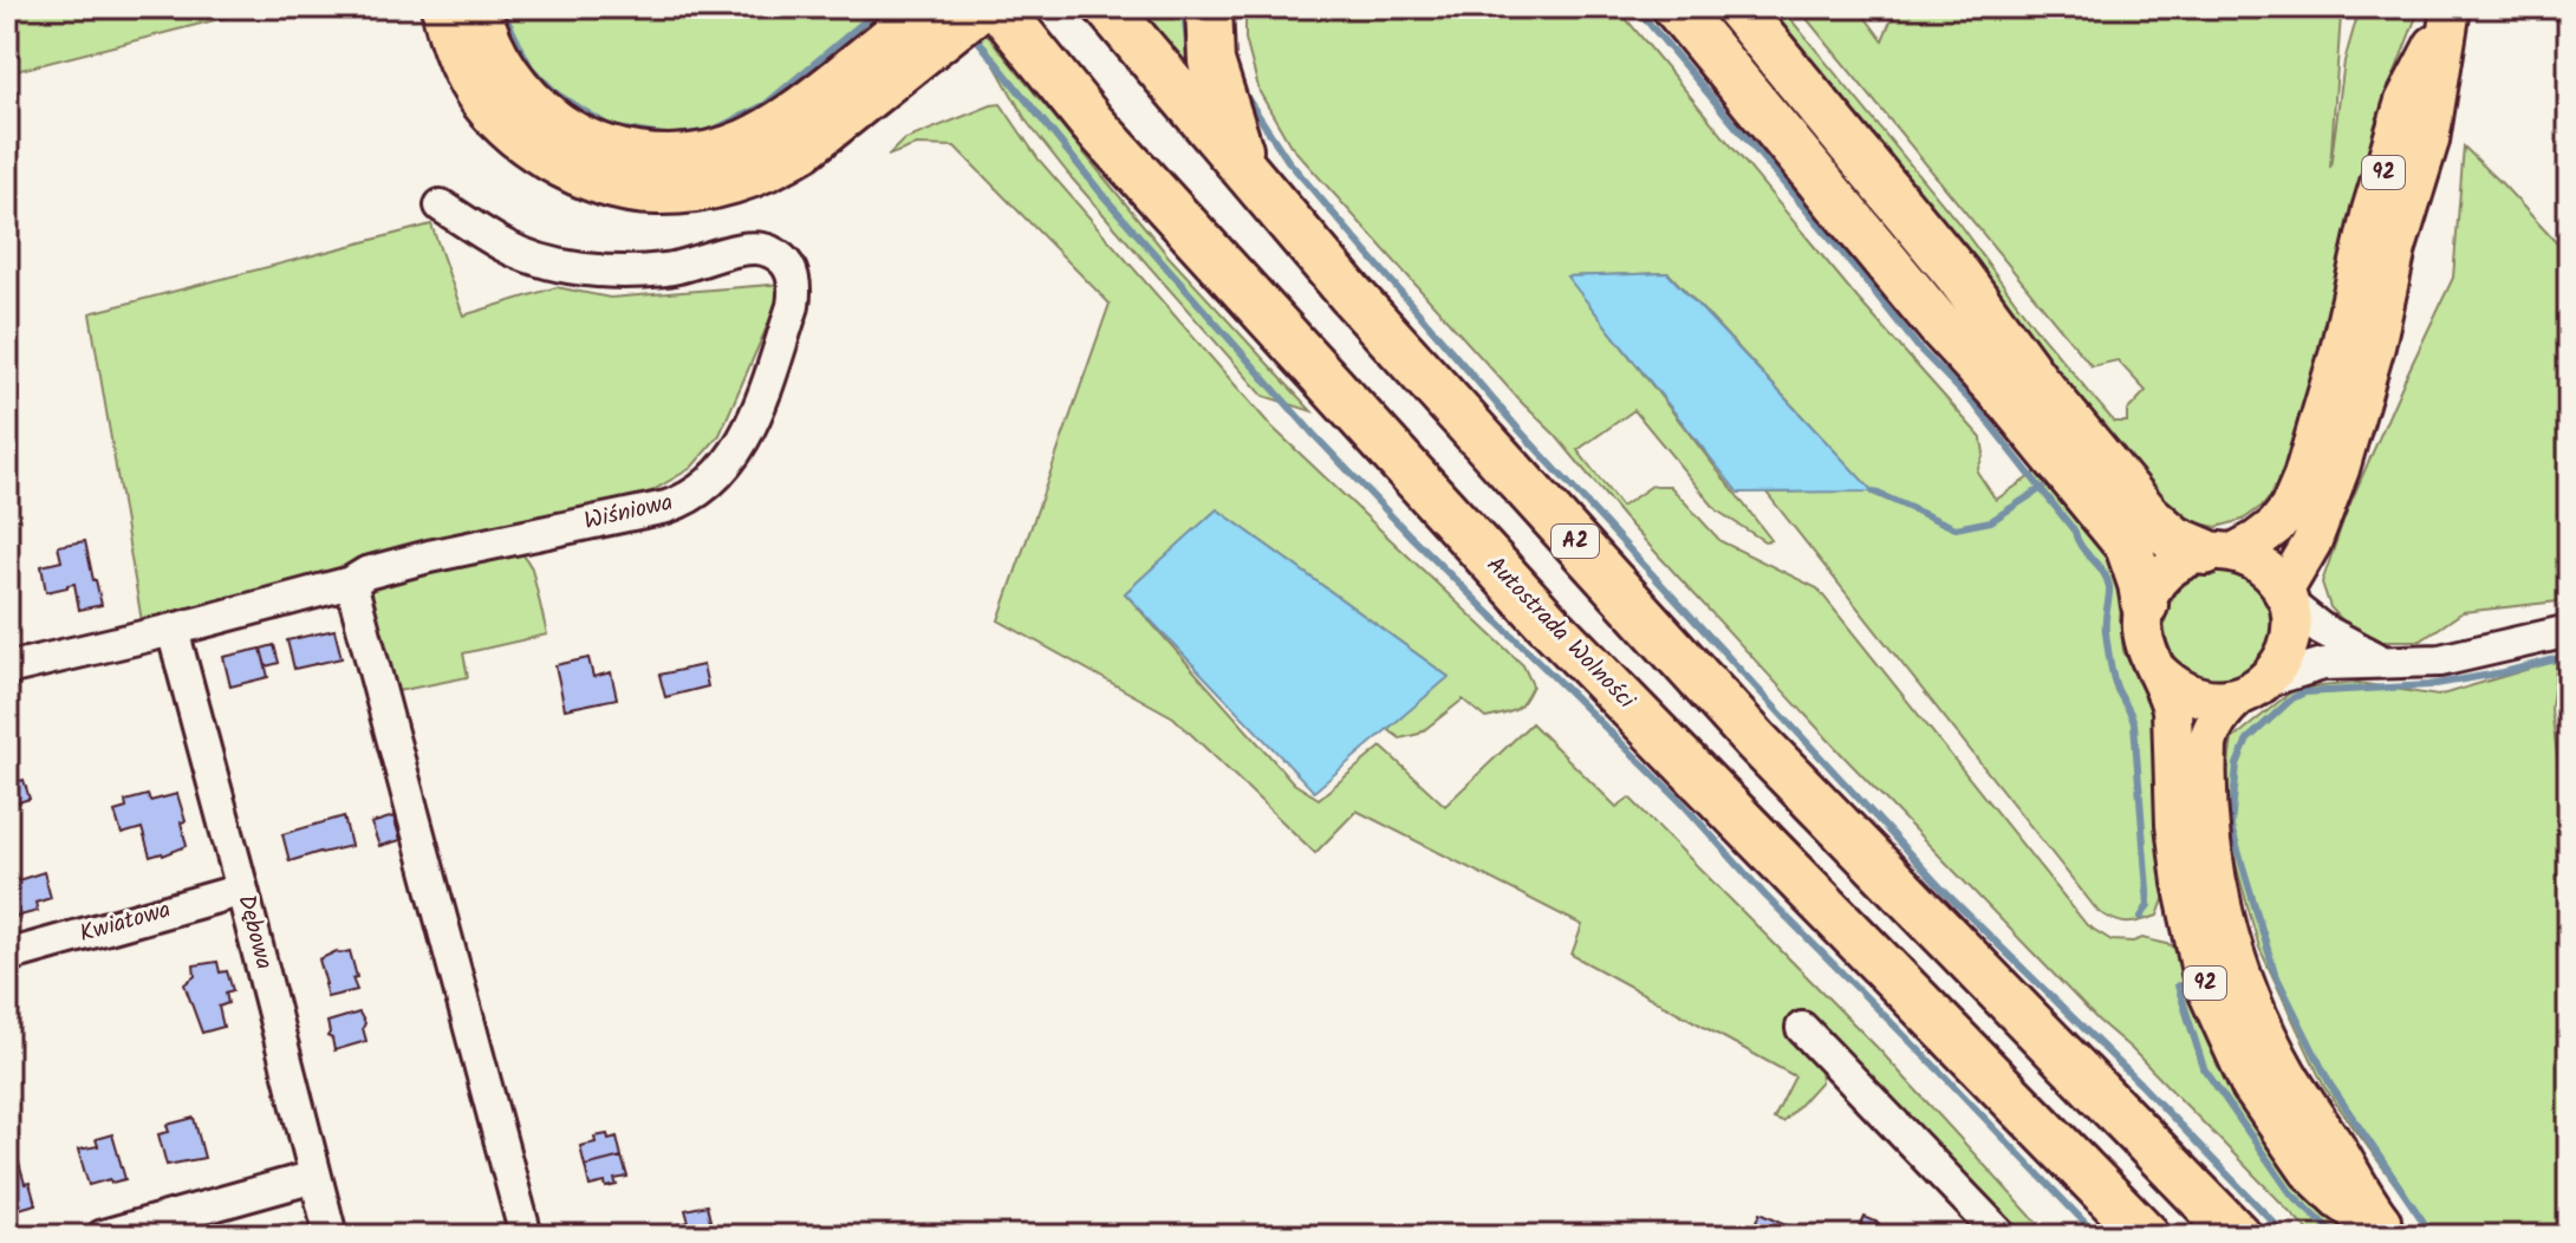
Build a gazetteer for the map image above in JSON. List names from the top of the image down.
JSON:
{
  "streets": {
    "highway": ["A2", "Autostrada Wolności"],
    "main road": ["92"],
    "street": ["Wiśniowa", "Kwiatowa", "Dębowa"]
  },
  "crossings": [
    ["Wiśniowa", "Dębowa"],
    ["Kwiatowa", "Dębowa"]
  ]
}
